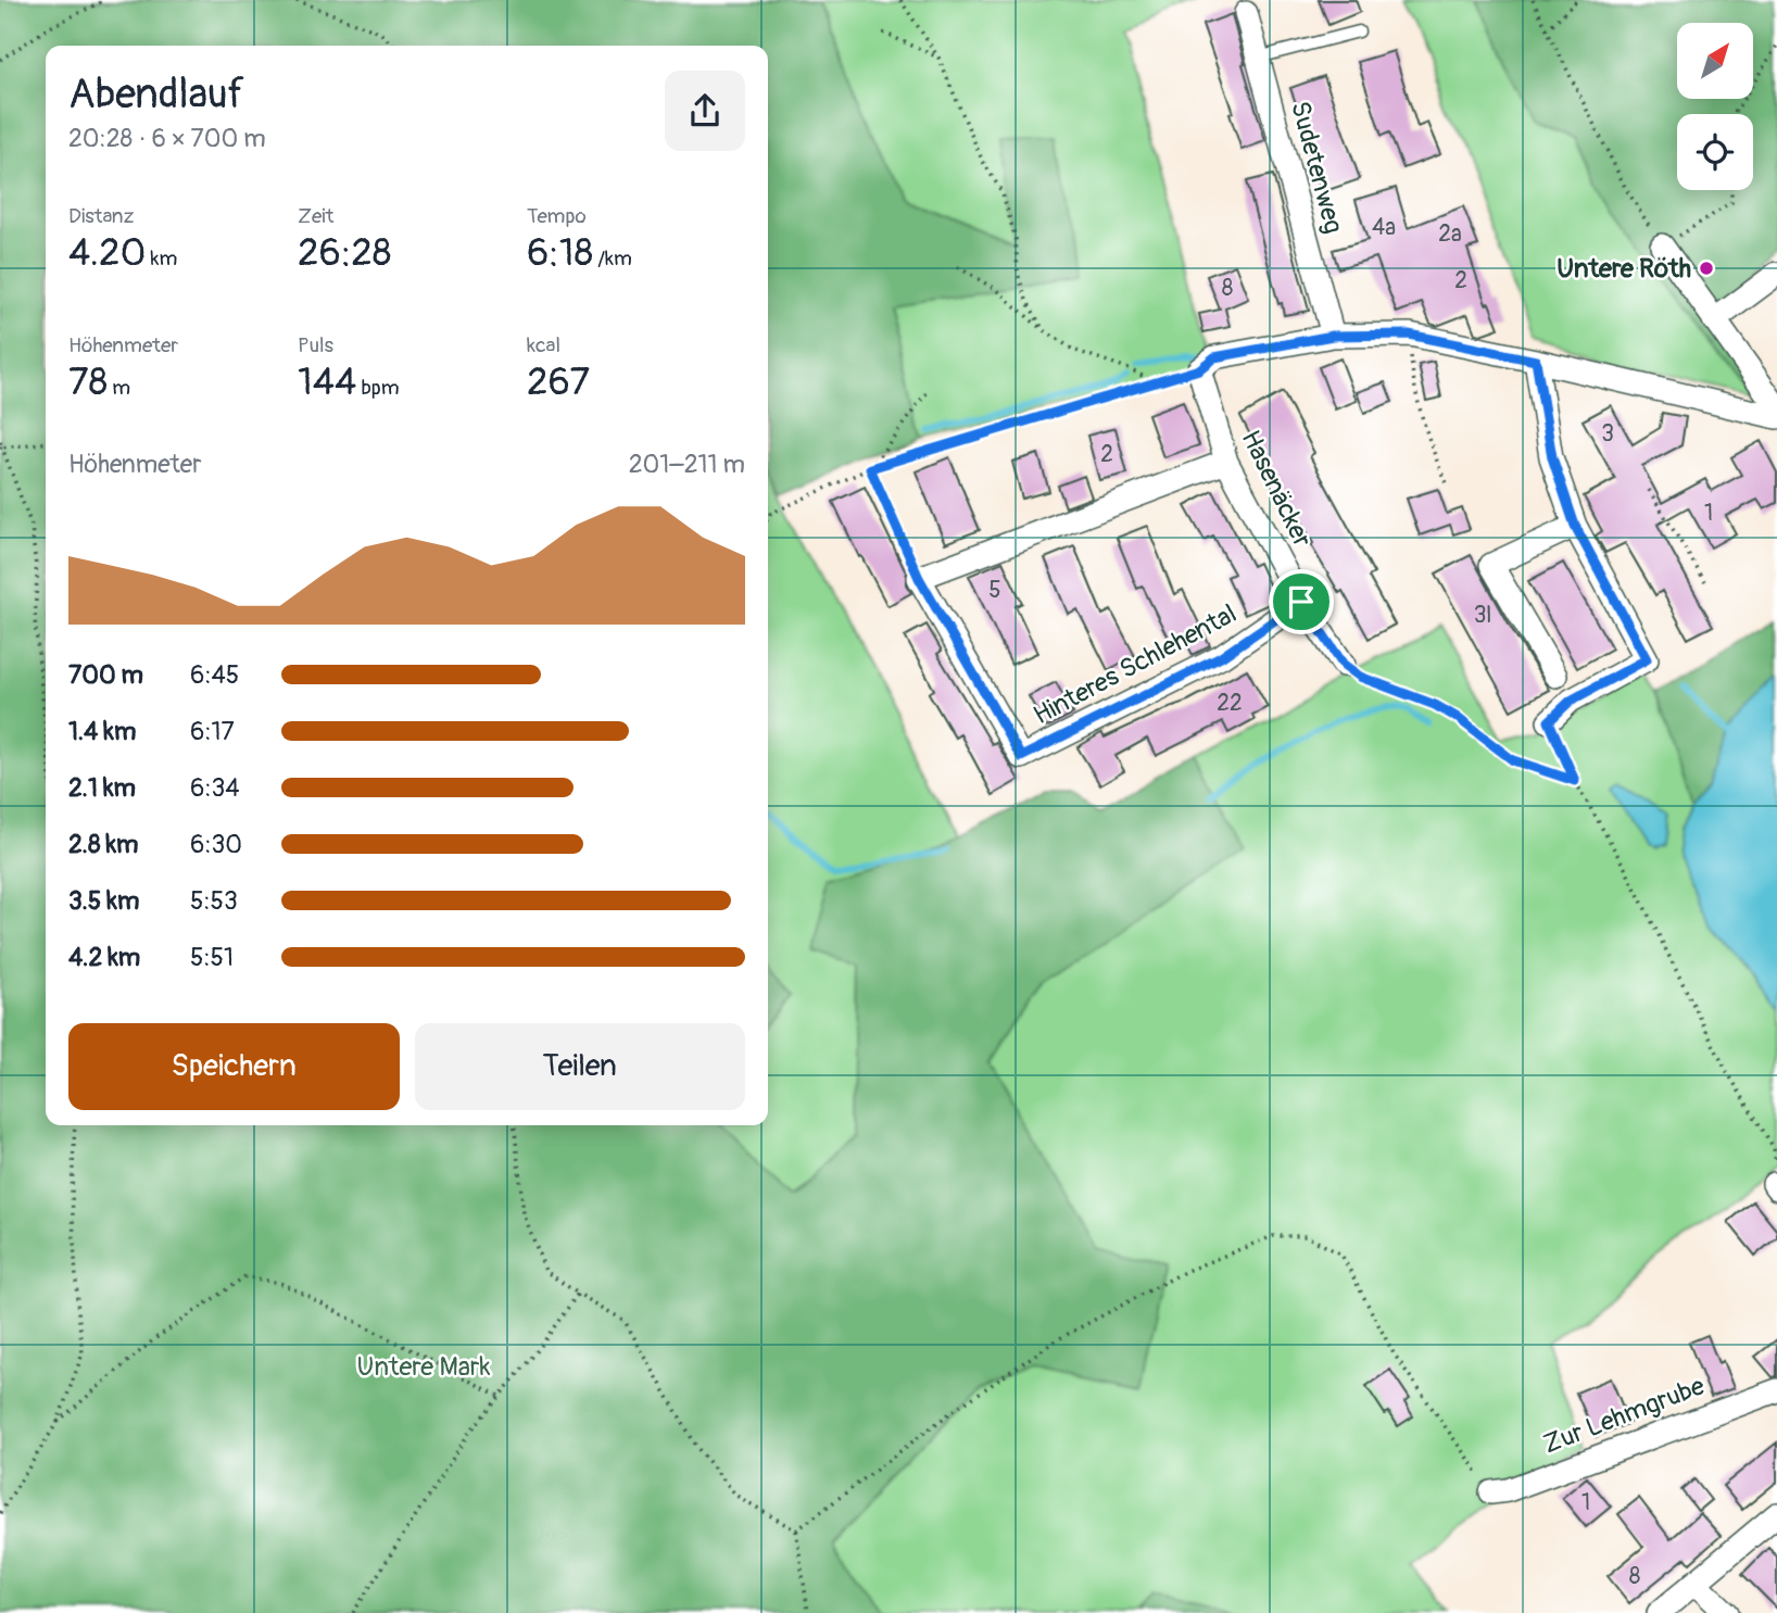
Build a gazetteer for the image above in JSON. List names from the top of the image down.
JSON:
{
  "streets": {
    "street": [
      "Sudetenweg",
      "Hasenäcker",
      "Hinteres Schlehental",
      "Zur Lehmgrube"
    ]
  },
  "crossings": [
    ["Hasenäcker", "Hinteres Schlehental"]
  ],
  "parks": ["Untere Mark"],
  "places": ["Untere Röth"],
  "house_numbers": [
    "4a",
    "2a",
    "2",
    "8",
    "3",
    "2",
    "1",
    "5",
    "3l",
    "22",
    "1",
    "8"
  ],
  "north": "top right",
  "page": {
    "heading": ["Abendlauf", "20:28 · 6 × 700 m"],
    "stats": [
      ["Distanz", "4.20 km"],
      ["Zeit", "26:28"],
      ["Tempo", "6:18 /km"],
      ["Höhenmeter", "78 m"],
      ["Puls", "144 bpm"],
      ["kcal", "267"]
    ],
    "chart": ["Höhenmeter", "201–211 m"],
    "list": [
      {
        "name": "700 m",
        "note": "6:45"
      },
      {
        "name": "1.4 km",
        "note": "6:17"
      },
      {
        "name": "2.1 km",
        "note": "6:34"
      },
      {
        "name": "2.8 km",
        "note": "6:30"
      },
      {
        "name": "3.5 km",
        "note": "5:53"
      },
      {
        "name": "4.2 km",
        "note": "5:51"
      }
    ],
    "buttons": ["Speichern", "Teilen"]
  }
}
